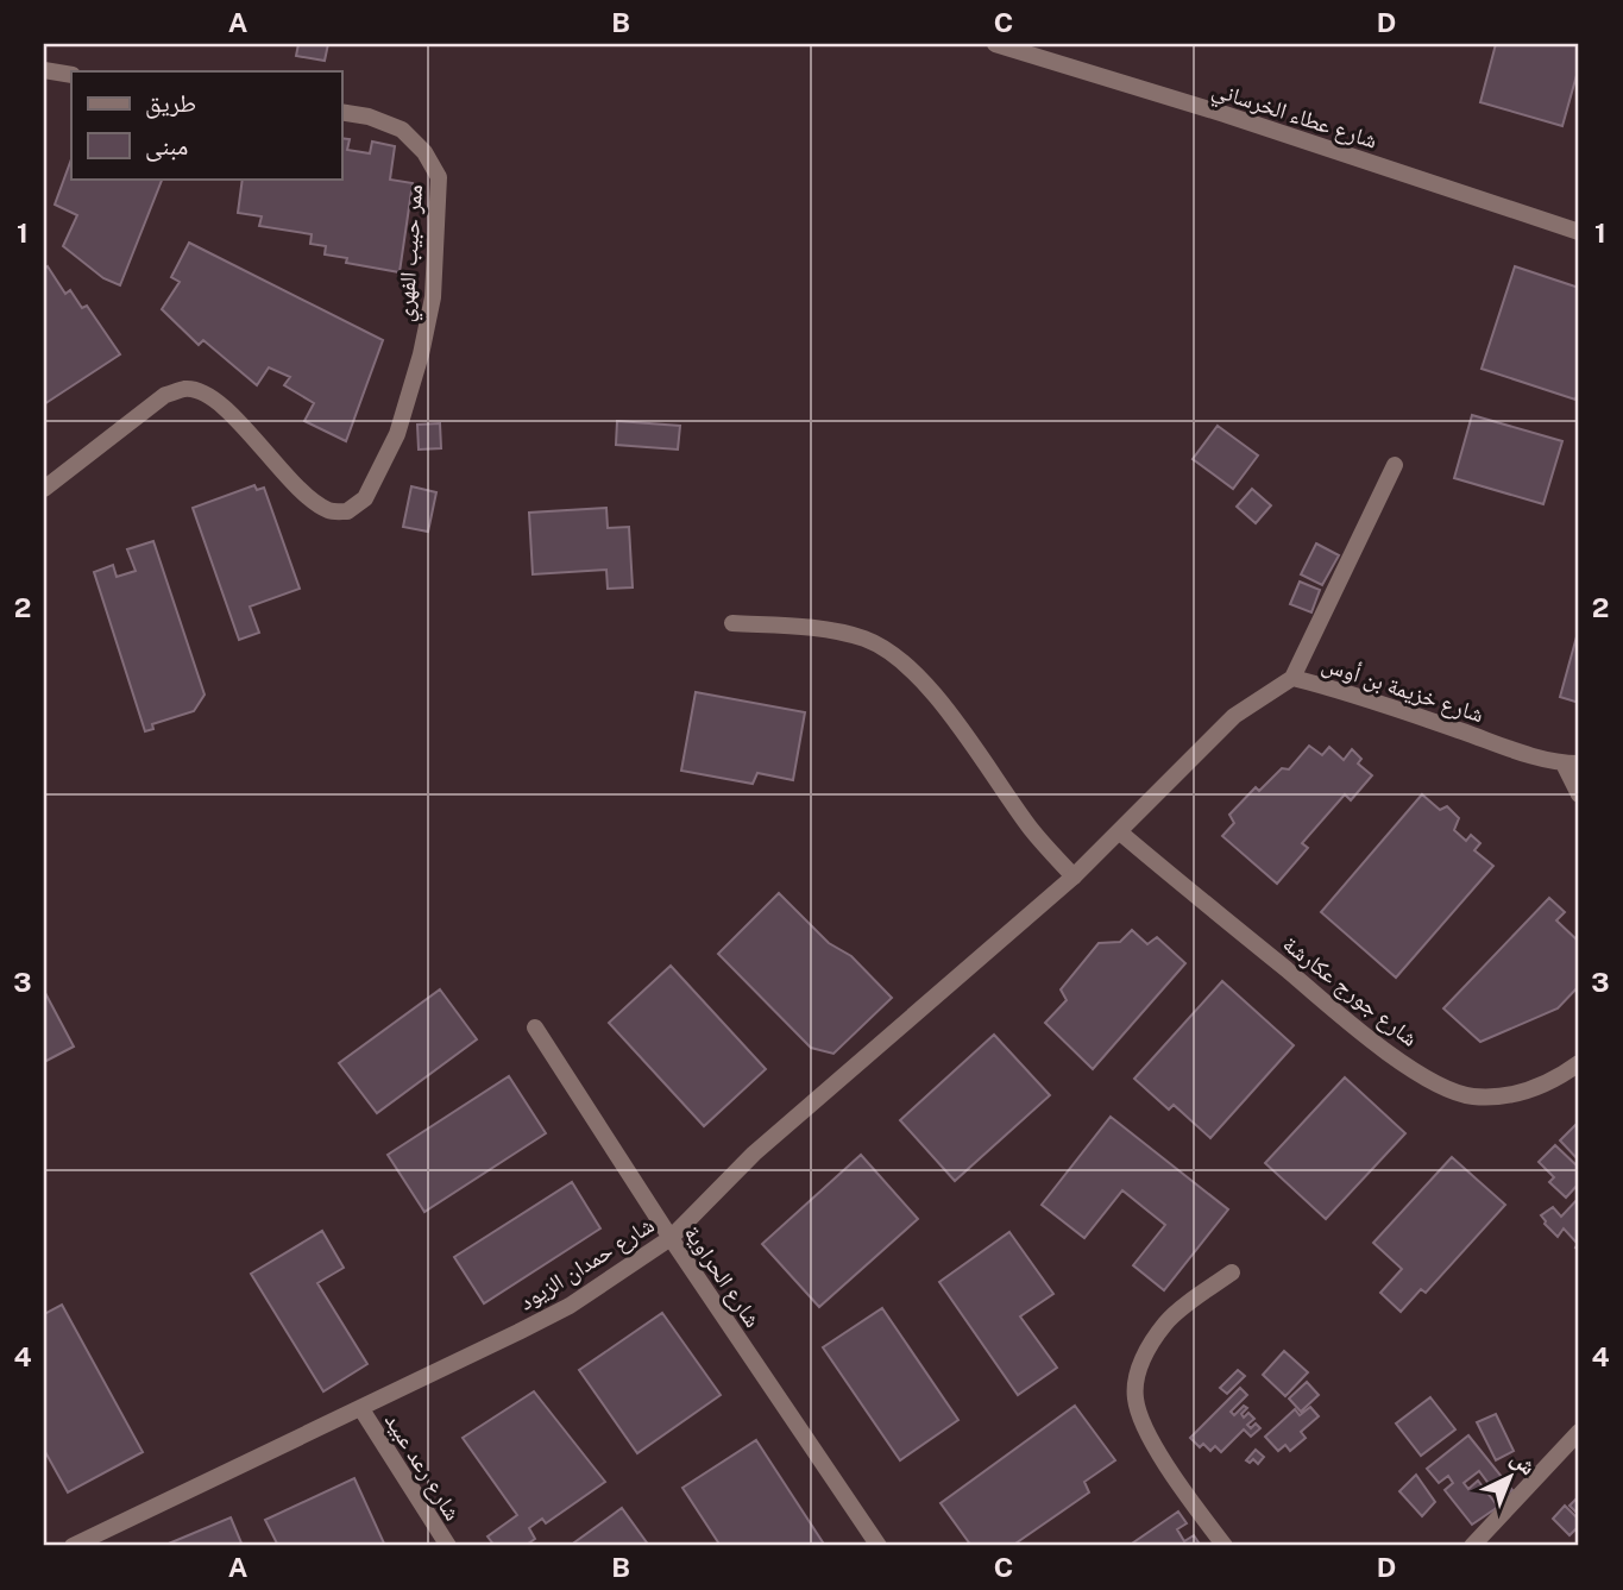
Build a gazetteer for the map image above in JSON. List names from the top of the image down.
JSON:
{
  "streets": {
    "street": [
      "شارع عطاء الخرساني",
      "ممر حبيب الفهري",
      "شارع خزيمة بن أوس",
      "شارع جورج عكارشة",
      "شارع حمدان الزيود",
      "شارع الحراوية",
      "شارع رعد عبيد"
    ]
  },
  "crossings": [
    ["شارع خزيمة بن أوس", "شارع جورج عكارشة"],
    ["شارع خزيمة بن أوس", "شارع حمدان الزيود"],
    ["شارع جورج عكارشة", "شارع حمدان الزيود"],
    ["شارع حمدان الزيود", "شارع الحراوية"],
    ["شارع حمدان الزيود", "شارع رعد عبيد"]
  ],
  "legend": ["طريق", "مبنى"],
  "north": "top right",
  "grid": {
    "columns": [
      "A",
      "B",
      "C",
      "D"
    ],
    "rows": [
      "1",
      "2",
      "3",
      "4"
    ]
  }
}
